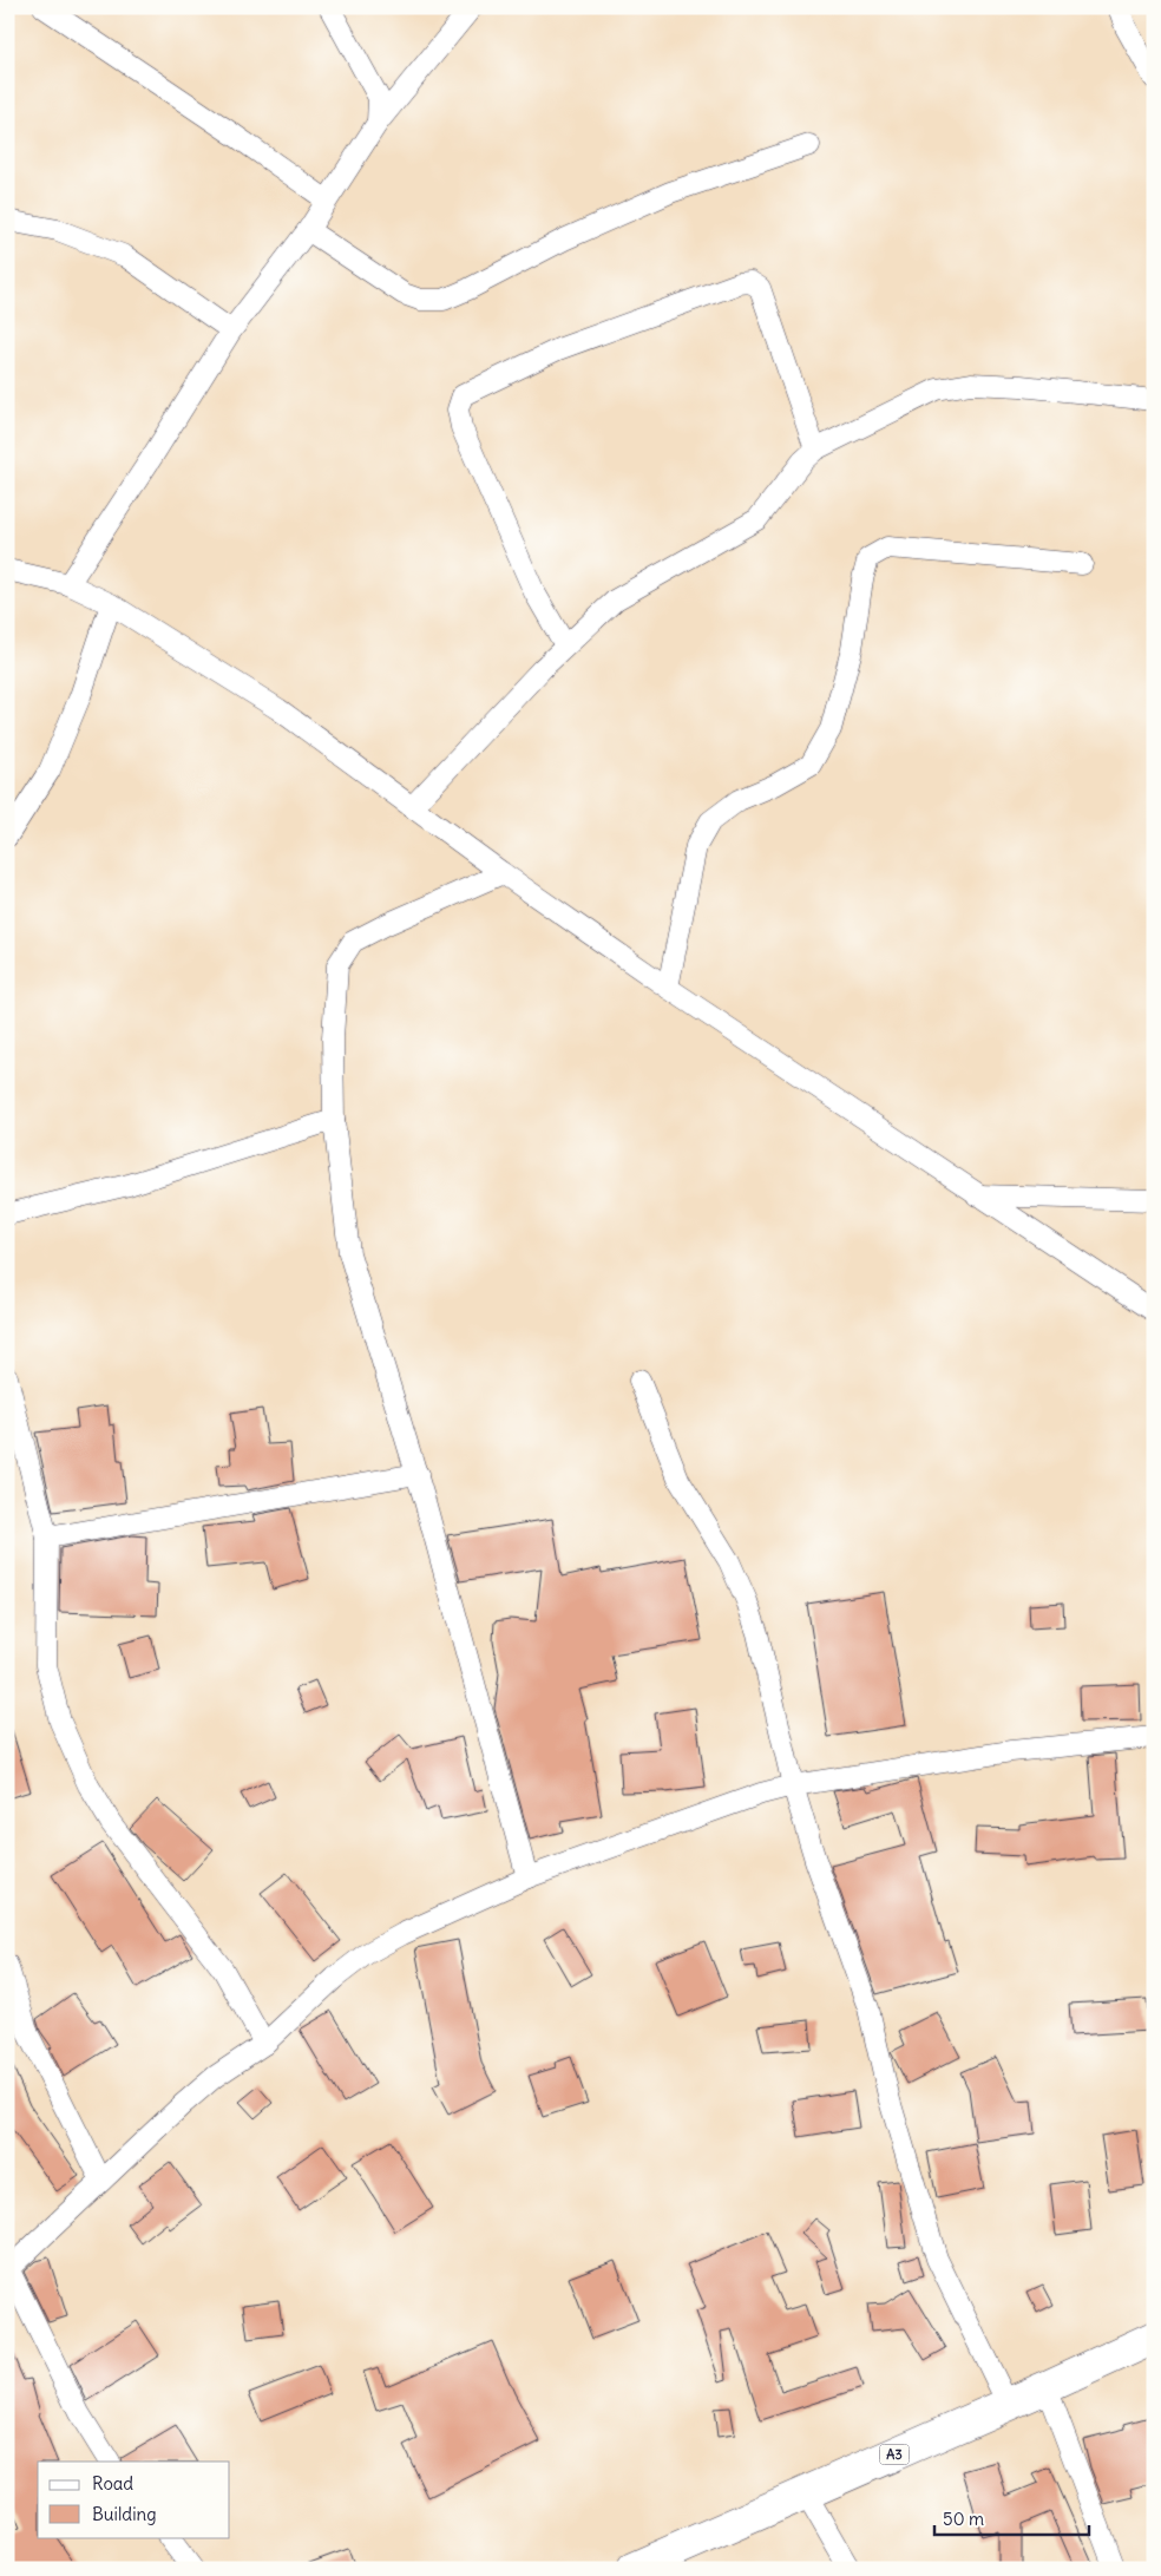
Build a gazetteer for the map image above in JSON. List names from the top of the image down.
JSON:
{
  "streets": {
    "highway": ["A3"]
  },
  "legend": ["Road", "Building"],
  "scale_bar": "50 m"
}
